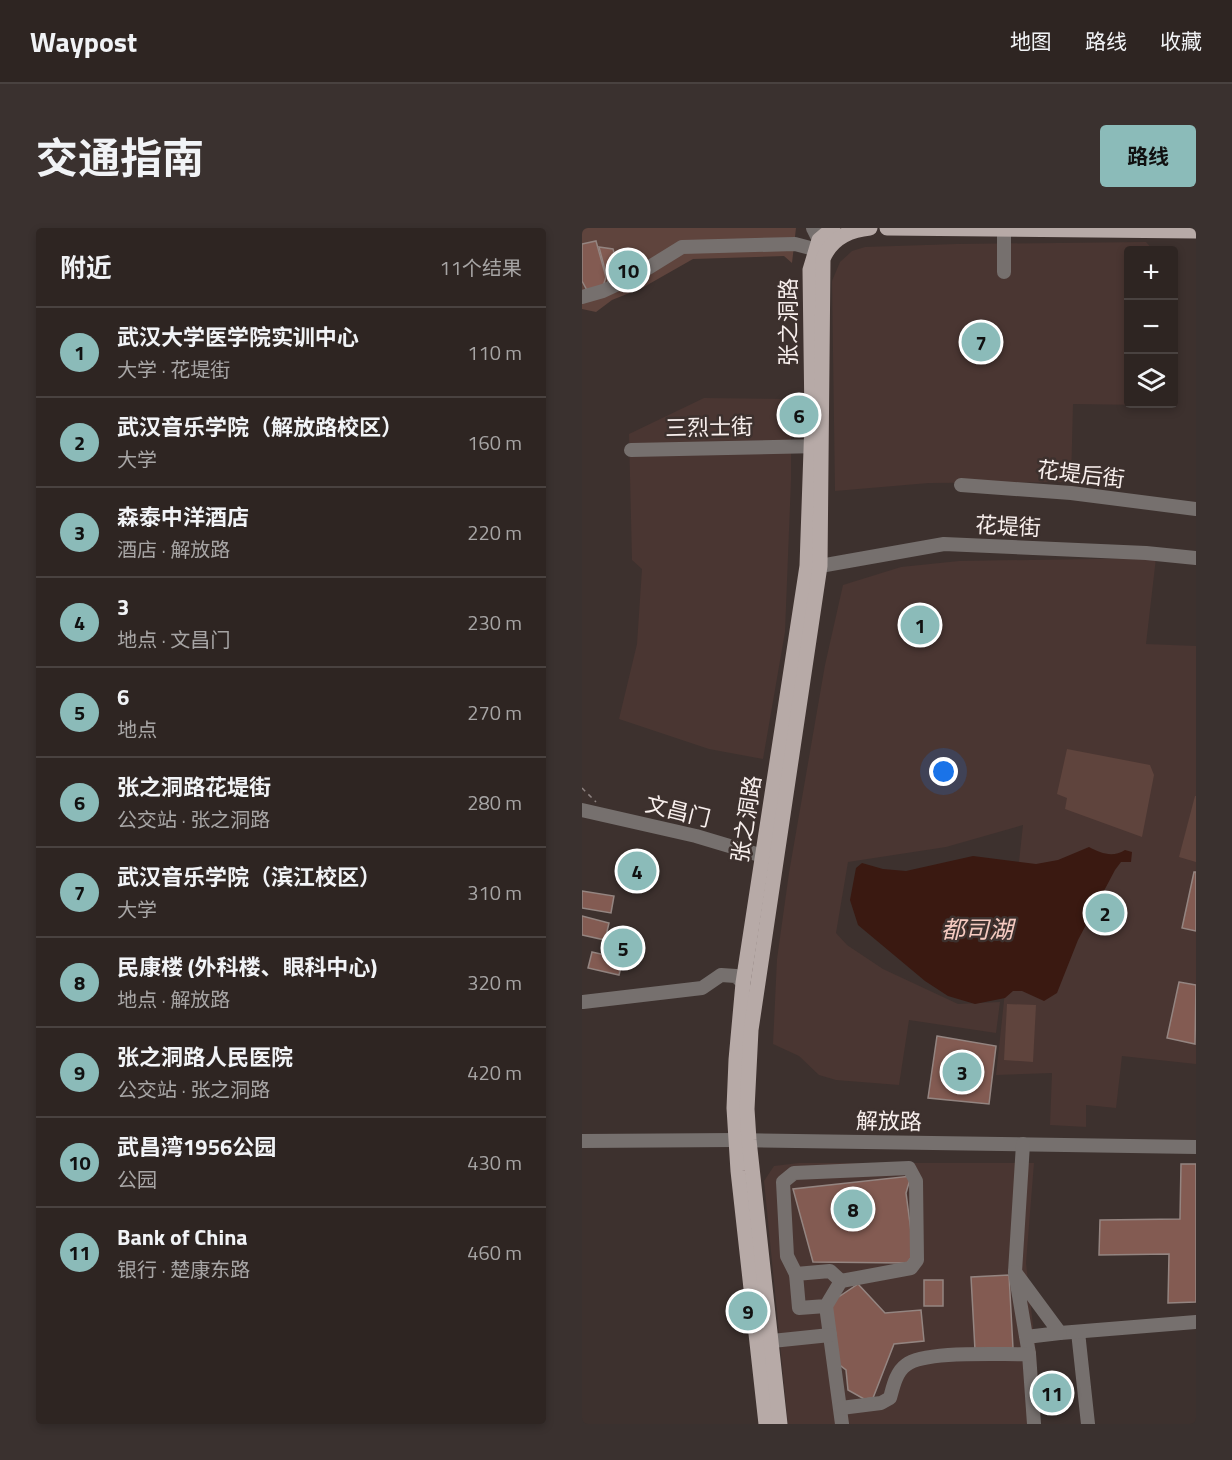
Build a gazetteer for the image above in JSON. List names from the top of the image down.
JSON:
{
  "streets": {
    "main road": ["张之洞路"],
    "street": [
      "三烈士街",
      "花堤后街",
      "花堤街",
      "文昌门",
      "解放路"
    ]
  },
  "crossings": [
    ["张之洞路", "三烈士街"],
    ["张之洞路", "花堤街"],
    ["张之洞路", "文昌门"],
    ["张之洞路", "解放路"]
  ],
  "water": ["都司湖"],
  "page": {
    "header": "Waypost",
    "nav": ["地图", "路线", "收藏"],
    "title": "交通指南",
    "buttons": "路线",
    "heading": ["附近", "11个结果"],
    "map_buttons": ["+", "−"],
    "pins": [
      "10",
      "7",
      "6",
      "1",
      "4",
      "2",
      "5",
      "3",
      "8",
      "9",
      "11"
    ],
    "list": [
      {
        "mark": "1",
        "name": "武汉大学医学院实训中心",
        "note": "大学 · 花堤街",
        "value": "110 m"
      },
      {
        "mark": "2",
        "name": "武汉音乐学院（解放路校区）",
        "note": "大学",
        "value": "160 m"
      },
      {
        "mark": "3",
        "name": "森泰中洋酒店",
        "note": "酒店 · 解放路",
        "value": "220 m"
      },
      {
        "mark": "4",
        "name": "3",
        "note": "地点 · 文昌门",
        "value": "230 m"
      },
      {
        "mark": "5",
        "name": "6",
        "note": "地点",
        "value": "270 m"
      },
      {
        "mark": "6",
        "name": "张之洞路花堤街",
        "note": "公交站 · 张之洞路",
        "value": "280 m"
      },
      {
        "mark": "7",
        "name": "武汉音乐学院（滨江校区）",
        "note": "大学",
        "value": "310 m"
      },
      {
        "mark": "8",
        "name": "民康楼 (外科楼、眼科中心)",
        "note": "地点 · 解放路",
        "value": "320 m"
      },
      {
        "mark": "9",
        "name": "张之洞路人民医院",
        "note": "公交站 · 张之洞路",
        "value": "420 m"
      },
      {
        "mark": "10",
        "name": "武昌湾1956公园",
        "note": "公园",
        "value": "430 m"
      },
      {
        "mark": "11",
        "name": "Bank of China",
        "note": "银行 · 楚康东路",
        "value": "460 m"
      }
    ]
  }
}
